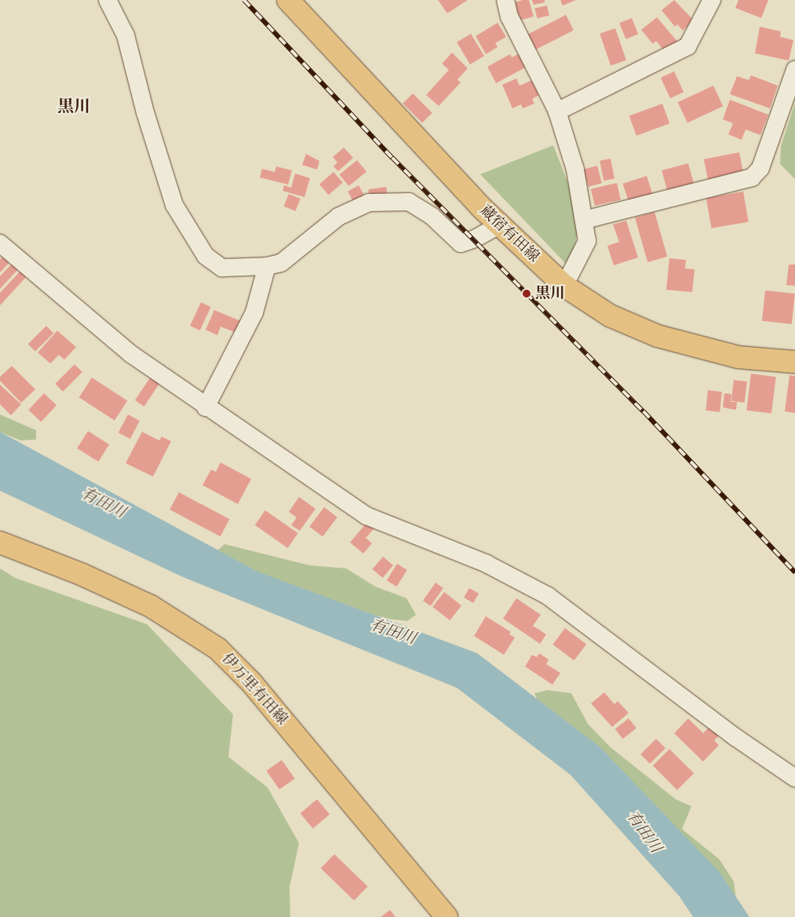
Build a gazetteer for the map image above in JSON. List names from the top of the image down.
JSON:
{
  "streets": {
    "main road": ["蔵宿有田線", "伊万里有田線"]
  },
  "districts": ["黒川"],
  "water": ["有田川"],
  "places": ["黒川"]
}
